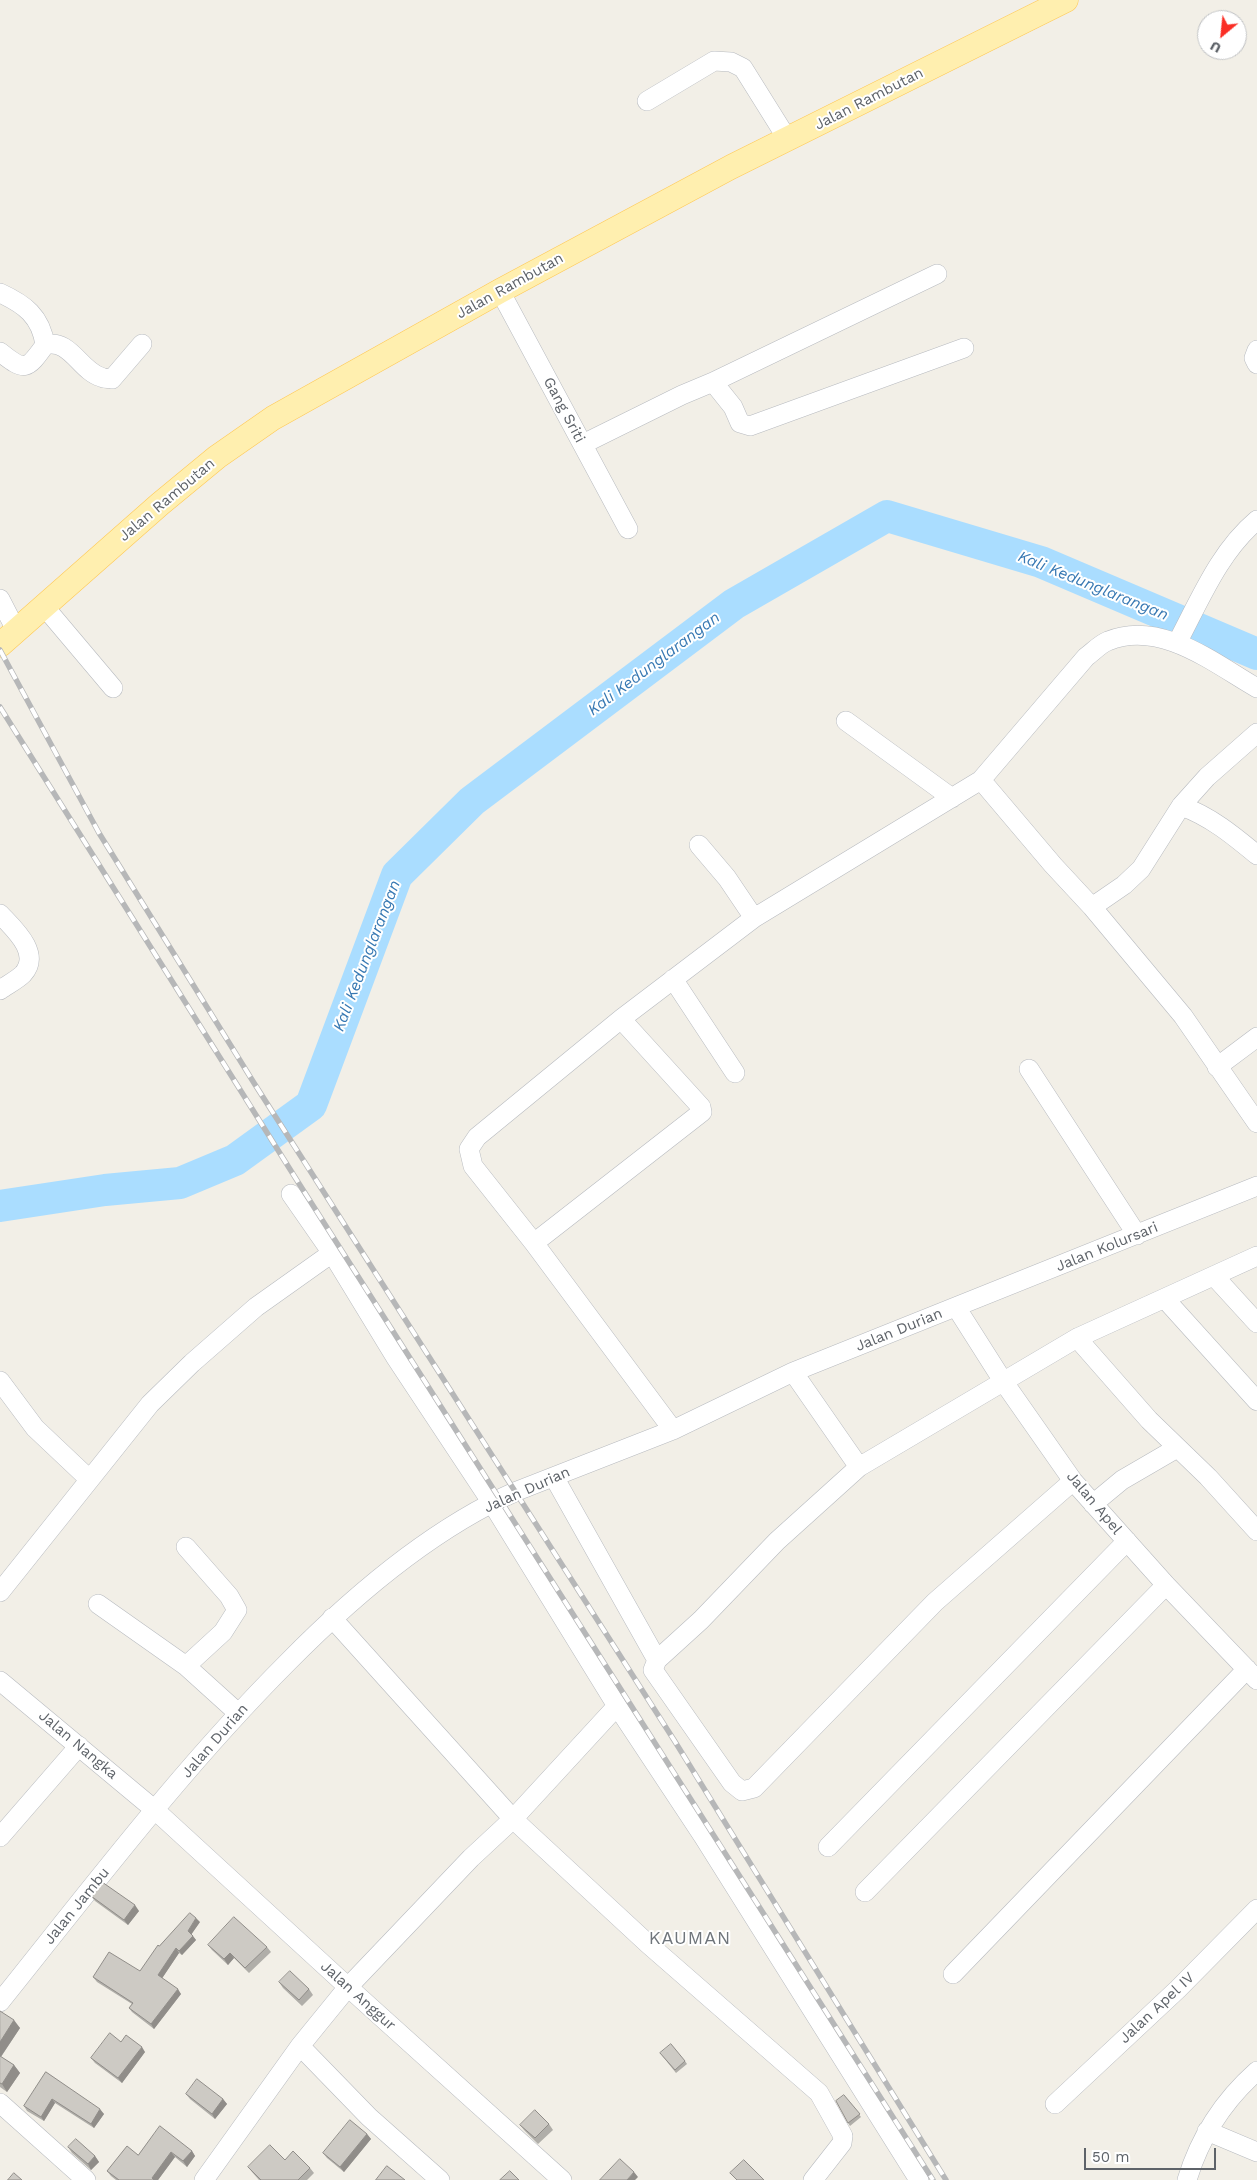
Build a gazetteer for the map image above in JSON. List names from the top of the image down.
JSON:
{
  "streets": {
    "main road": ["Jalan Rambutan"],
    "street": [
      "Gang Sriti",
      "Jalan Kolursari",
      "Jalan Durian",
      "Jalan Apel",
      "Jalan Nangka",
      "Jalan Jambu",
      "Jalan Anggur",
      "Jalan Apel IV"
    ]
  },
  "crossings": [
    ["Jalan Rambutan", "Gang Sriti"],
    ["Jalan Kolursari", "Jalan Durian"],
    ["Jalan Kolursari", "Jalan Apel"],
    ["Jalan Durian", "Jalan Apel"],
    ["Jalan Durian", "Jalan Nangka"],
    ["Jalan Durian", "Jalan Jambu"],
    ["Jalan Durian", "Jalan Anggur"],
    ["Jalan Nangka", "Jalan Jambu"],
    ["Jalan Nangka", "Jalan Anggur"],
    ["Jalan Jambu", "Jalan Anggur"]
  ],
  "districts": ["KAUMAN"],
  "water": ["Kali Kedunglarangan"],
  "scale_bar": "50 m",
  "north": "bottom left"
}
